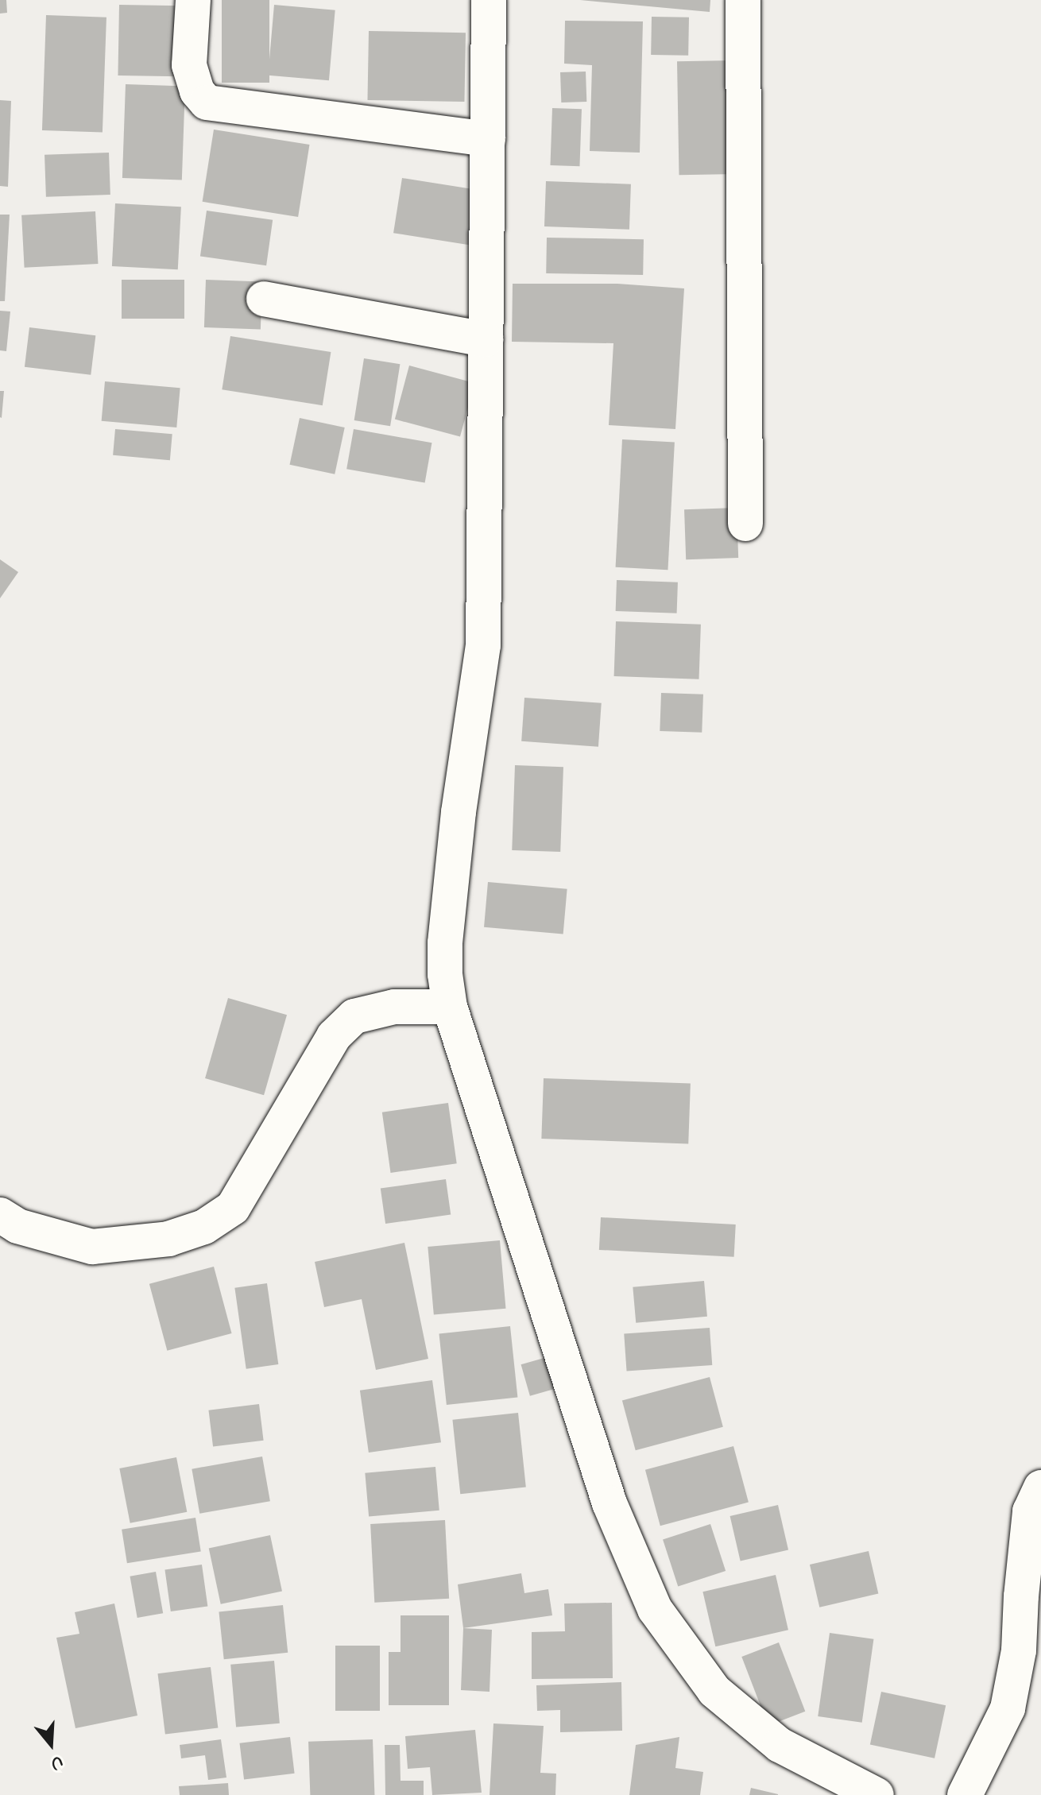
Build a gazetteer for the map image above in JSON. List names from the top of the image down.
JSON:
{
  "north": "bottom"
}
